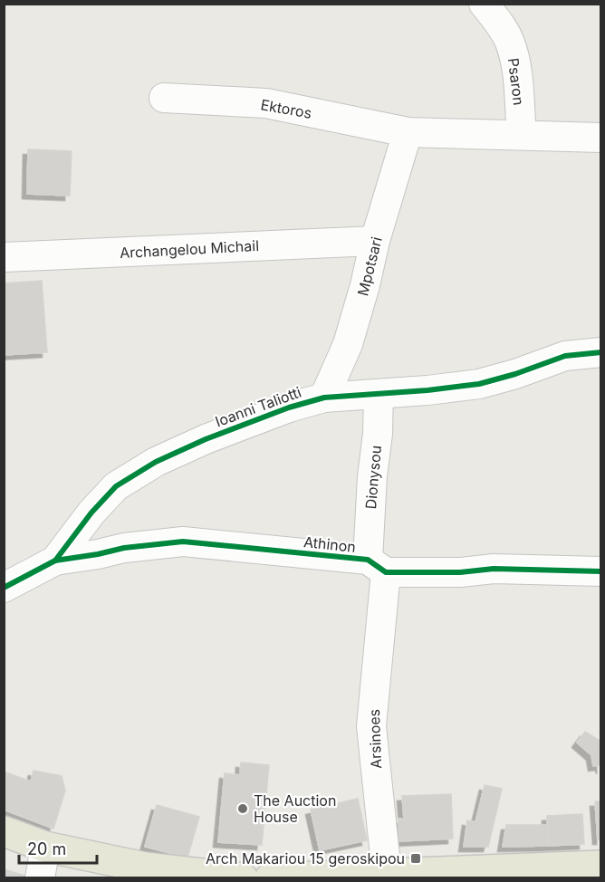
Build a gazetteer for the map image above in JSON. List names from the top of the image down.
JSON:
{
  "streets": {
    "street": [
      "Psaron",
      "Ektoros",
      "Archangelou Michail",
      "Mpotsari",
      "Ioanni Taliotti",
      "Dionysou",
      "Athinon",
      "Arsinoes"
    ]
  },
  "crossings": [
    ["Psaron", "Ektoros"],
    ["Ektoros", "Mpotsari"],
    ["Archangelou Michail", "Mpotsari"],
    ["Mpotsari", "Ioanni Taliotti"],
    ["Ioanni Taliotti", "Dionysou"],
    ["Ioanni Taliotti", "Athinon"],
    ["Dionysou", "Athinon"],
    ["Dionysou", "Arsinoes"],
    ["Athinon", "Arsinoes"]
  ],
  "places": {
    "other": ["The Auction House"],
    "transit": ["Arch Makariou 15 geroskipou"]
  },
  "scale_bar": "20 m"
}
